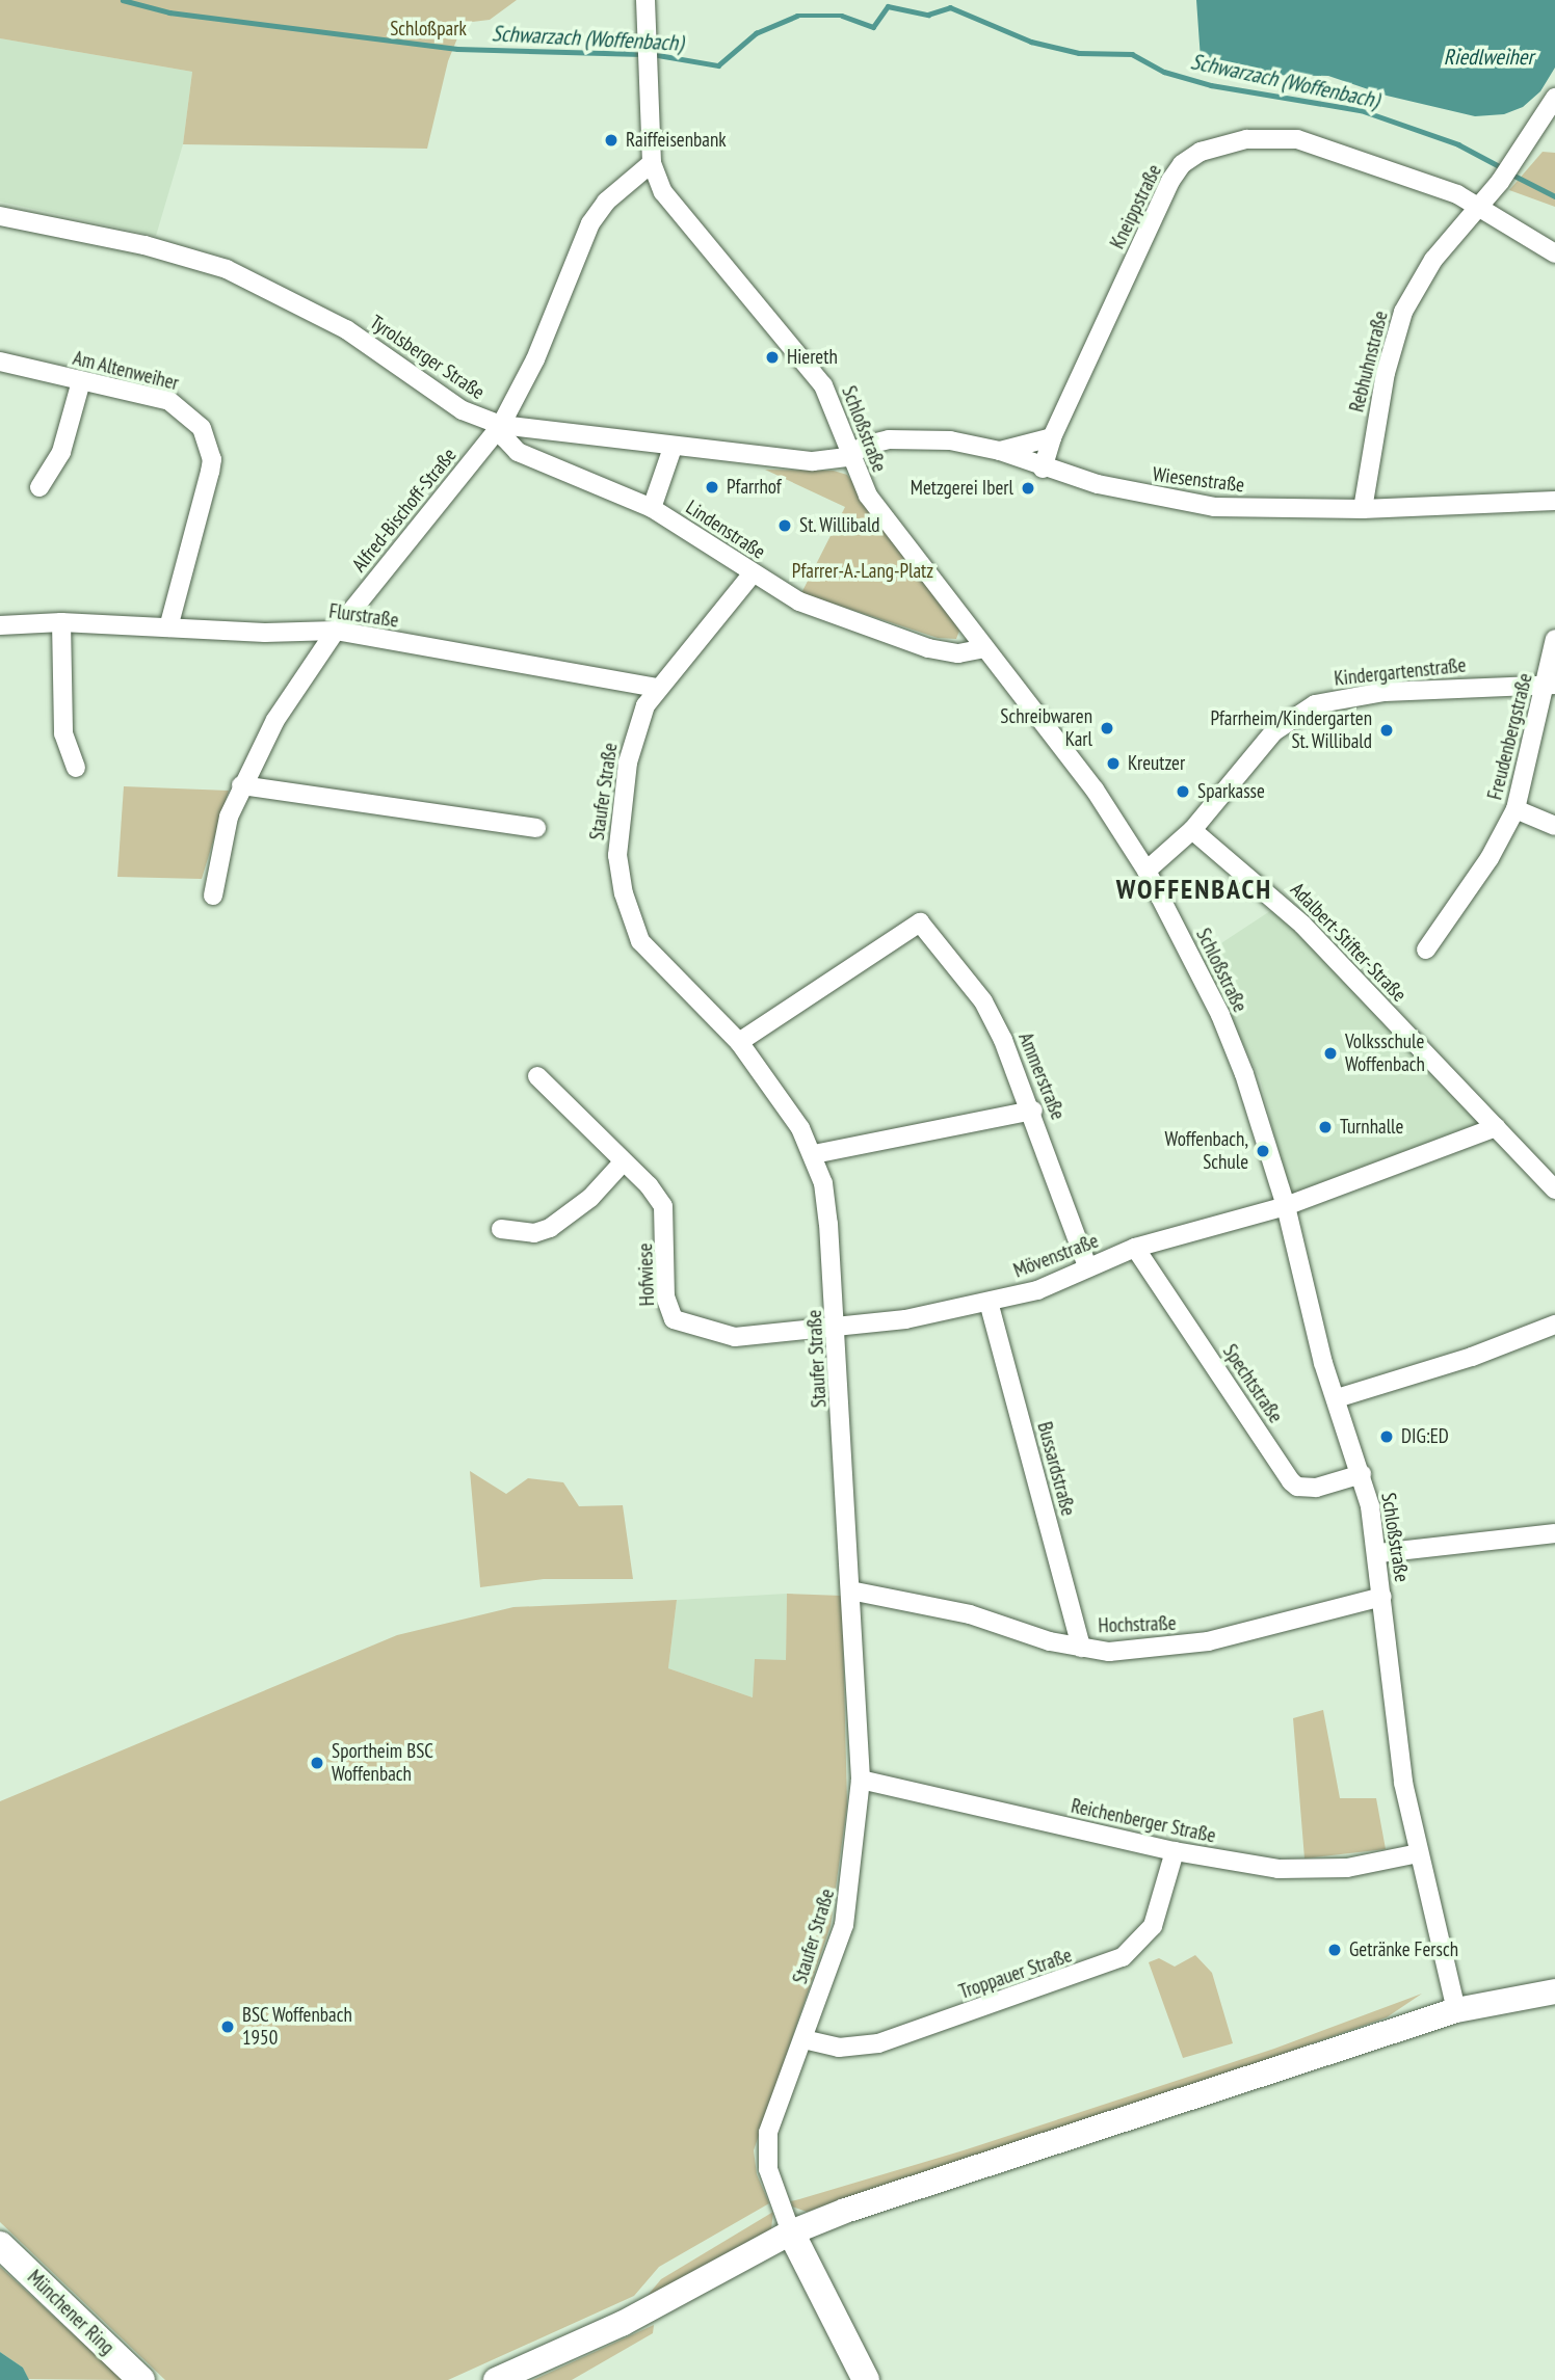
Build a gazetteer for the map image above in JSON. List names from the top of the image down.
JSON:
{
  "streets": {
    "main road": ["Münchener Ring"],
    "street": [
      "Kneippstraße",
      "Tyrolsberger Straße",
      "Rebhuhnstraße",
      "Am Altenweiher",
      "Schloßstraße",
      "Wiesenstraße",
      "Alfred-Bischoff-Straße",
      "Lindenstraße",
      "Flurstraße",
      "Kindergartenstraße",
      "Freudenbergstraße",
      "Staufer Straße",
      "Adalbert-Stifter-Straße",
      "Ammerstraße",
      "Mövenstraße",
      "Hofwiese",
      "Spechtstraße",
      "Bussardstraße",
      "Hochstraße",
      "Reichenberger Straße",
      "Troppauer Straße"
    ]
  },
  "crossings": [
    ["Kneippstraße", "Rebhuhnstraße"],
    ["Kneippstraße", "Wiesenstraße"],
    ["Tyrolsberger Straße", "Schloßstraße"],
    ["Tyrolsberger Straße", "Wiesenstraße"],
    ["Tyrolsberger Straße", "Alfred-Bischoff-Straße"],
    ["Tyrolsberger Straße", "Lindenstraße"],
    ["Rebhuhnstraße", "Wiesenstraße"],
    ["Am Altenweiher", "Flurstraße"],
    ["Schloßstraße", "Wiesenstraße"],
    ["Schloßstraße", "Alfred-Bischoff-Straße"],
    ["Schloßstraße", "Lindenstraße"],
    ["Schloßstraße", "Kindergartenstraße"],
    ["Schloßstraße", "Mövenstraße"],
    ["Schloßstraße", "Spechtstraße"],
    ["Schloßstraße", "Hochstraße"],
    ["Schloßstraße", "Reichenberger Straße"],
    ["Alfred-Bischoff-Straße", "Lindenstraße"],
    ["Alfred-Bischoff-Straße", "Flurstraße"],
    ["Lindenstraße", "Staufer Straße"],
    ["Flurstraße", "Staufer Straße"],
    ["Kindergartenstraße", "Freudenbergstraße"],
    ["Kindergartenstraße", "Adalbert-Stifter-Straße"],
    ["Staufer Straße", "Ammerstraße"],
    ["Staufer Straße", "Mövenstraße"],
    ["Staufer Straße", "Hofwiese"],
    ["Staufer Straße", "Hochstraße"],
    ["Staufer Straße", "Reichenberger Straße"],
    ["Staufer Straße", "Troppauer Straße"],
    ["Adalbert-Stifter-Straße", "Mövenstraße"],
    ["Ammerstraße", "Mövenstraße"],
    ["Mövenstraße", "Hofwiese"],
    ["Mövenstraße", "Spechtstraße"],
    ["Mövenstraße", "Bussardstraße"],
    ["Bussardstraße", "Hochstraße"],
    ["Reichenberger Straße", "Troppauer Straße"]
  ],
  "districts": ["WOFFENBACH"],
  "water": ["Schwarzach (Woffenbach)", "Riedlweiher"],
  "parks": ["Schloßpark", "Pfarrer-A.-Lang-Platz"],
  "places": [
    "Raiffeisenbank",
    "Hiereth",
    "Pfarrhof",
    "Metzgerei Iberl",
    "St. Willibald",
    "Schreibwaren Karl",
    "Pfarrheim/Kindergarten St. Willibald",
    "Kreutzer",
    "Sparkasse",
    "Volksschule Woffenbach",
    "Turnhalle",
    "Woffenbach, Schule",
    "DIG:ED",
    "Sportheim BSC Woffenbach",
    "Getränke Fersch",
    "BSC Woffenbach 1950"
  ]
}
